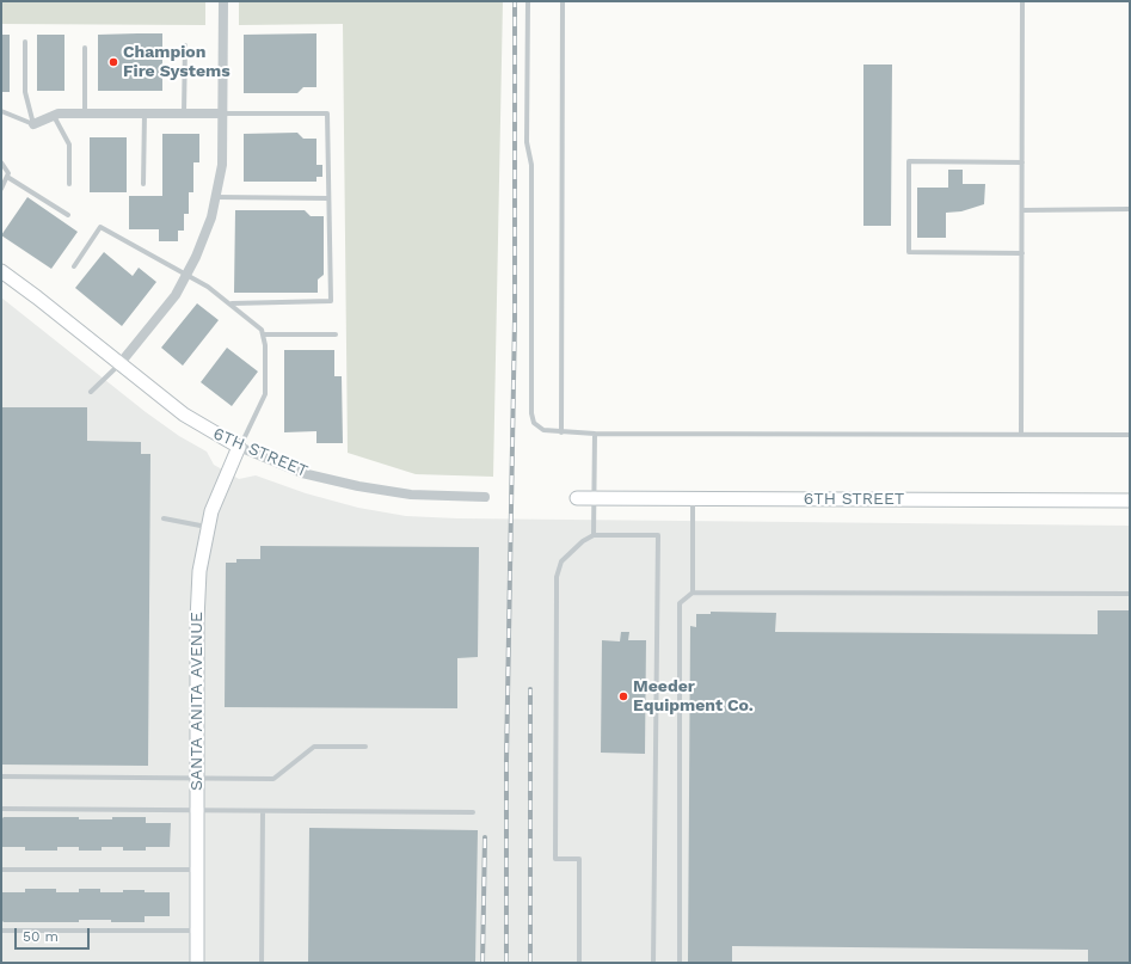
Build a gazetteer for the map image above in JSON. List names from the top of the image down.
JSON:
{
  "streets": {
    "street": ["6TH STREET", "SANTA ANITA AVENUE"]
  },
  "crossings": [
    ["6TH STREET", "SANTA ANITA AVENUE"]
  ],
  "places": ["Champion Fire Systems", "Meeder Equipment Co."],
  "scale_bar": "50 m"
}
